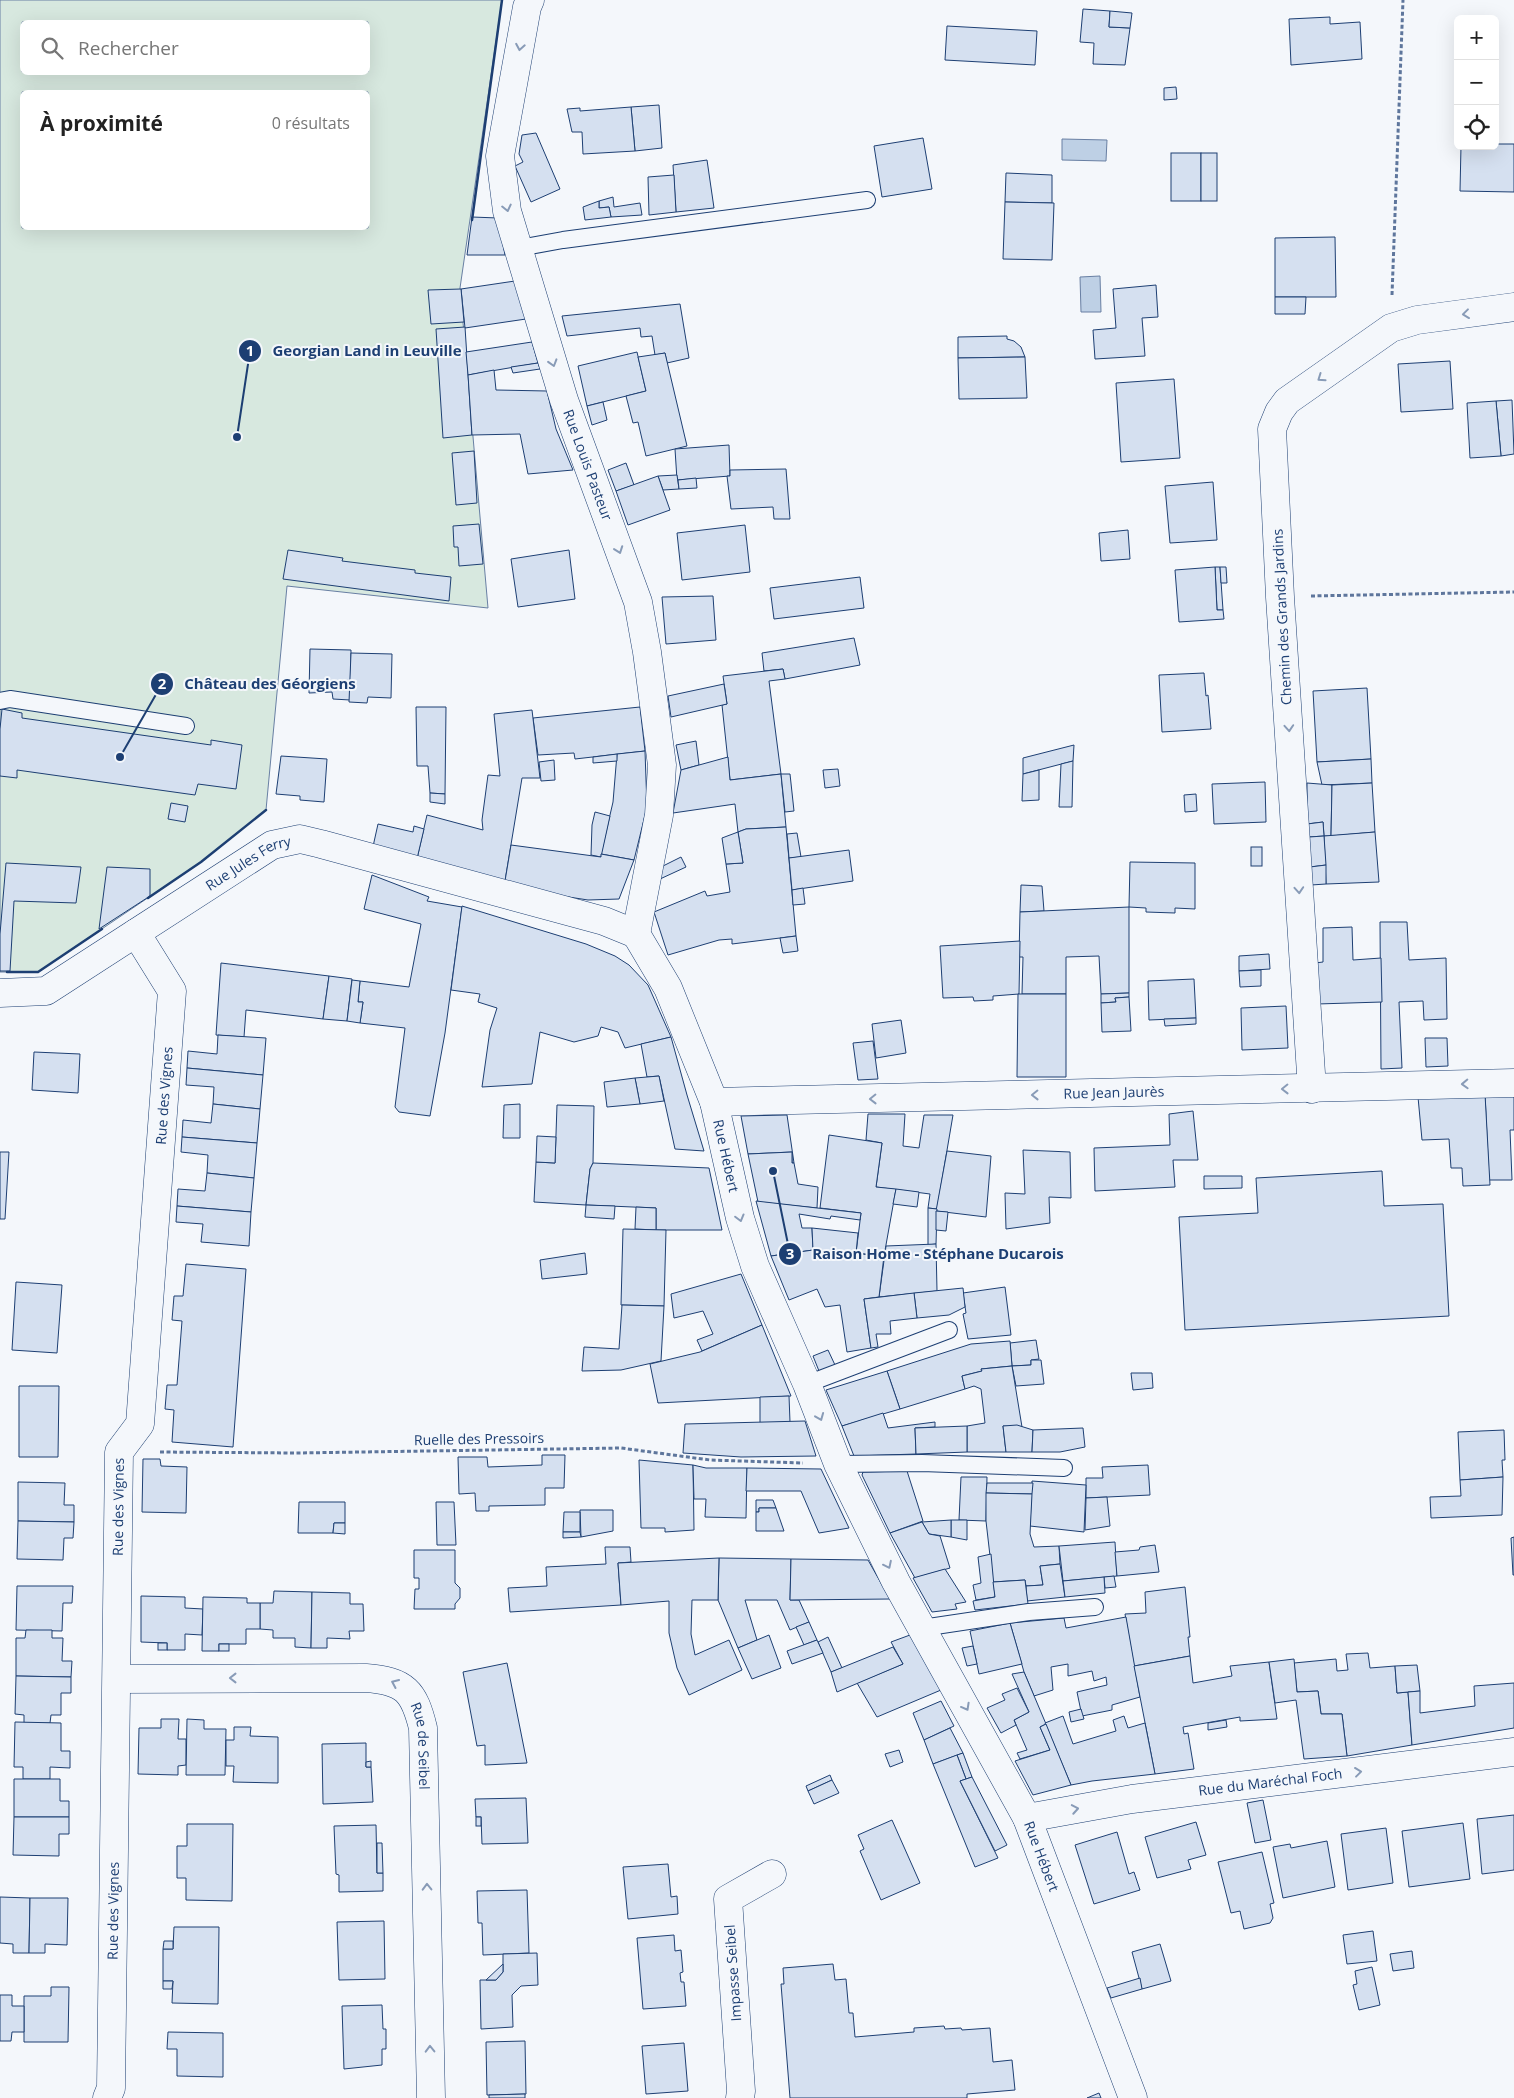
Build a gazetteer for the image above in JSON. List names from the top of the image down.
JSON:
{
  "streets": {
    "street": [
      "Rue Louis Pasteur",
      "Chemin des Grands Jardins",
      "Rue Jules Ferry",
      "Rue Jean Jaurès",
      "Rue des Vignes",
      "Rue Hébert",
      "Rue de Seibel",
      "Rue du Maréchal Foch",
      "Impasse Seibel"
    ],
    "path": ["Ruelle des Pressoirs"]
  },
  "crossings": [
    ["Rue Louis Pasteur", "Rue Jules Ferry"],
    ["Rue Louis Pasteur", "Rue Hébert"],
    ["Chemin des Grands Jardins", "Rue Jean Jaurès"],
    ["Rue Jules Ferry", "Rue des Vignes"],
    ["Rue Jules Ferry", "Rue Hébert"],
    ["Rue Jean Jaurès", "Rue Hébert"],
    ["Rue des Vignes", "Ruelle des Pressoirs"],
    ["Rue des Vignes", "Rue de Seibel"],
    ["Rue Hébert", "Ruelle des Pressoirs"],
    ["Rue Hébert", "Rue du Maréchal Foch"]
  ],
  "one_way": [
    "Rue Louis Pasteur",
    "Chemin des Grands Jardins",
    "Rue Jean Jaurès",
    "Rue Hébert",
    "Rue du Maréchal Foch"
  ],
  "places": ["Georgian Land in Leuville", "Château des Géorgiens", "Raison Home - Stéphane Ducarois"],
  "page": {
    "map_buttons": ["+", "−"],
    "search": "Rechercher",
    "heading": ["À proximité", "0 résultats"]
  }
}
